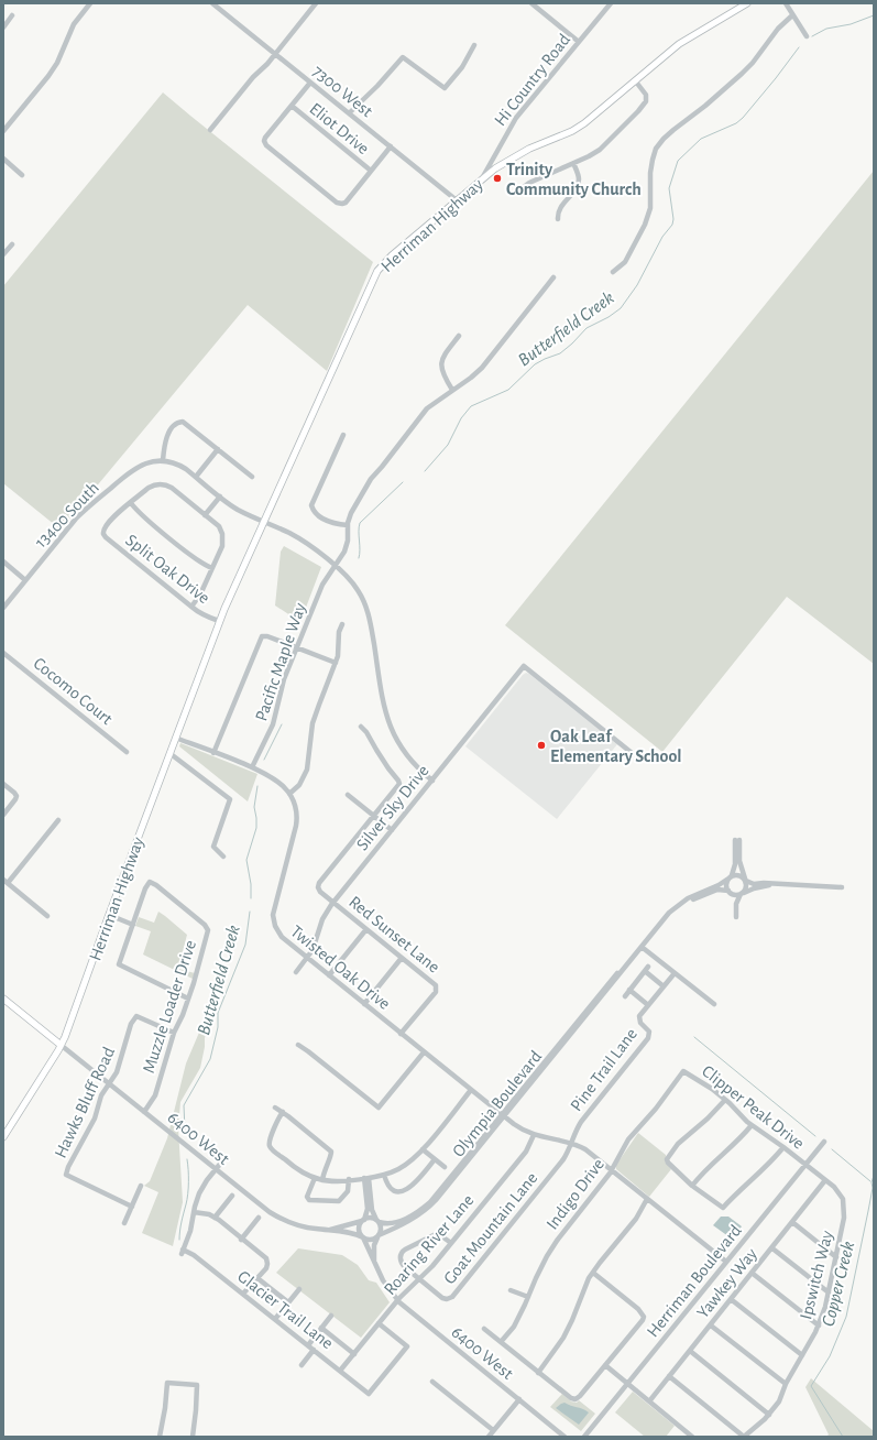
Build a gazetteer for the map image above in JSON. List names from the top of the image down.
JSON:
{
  "streets": {
    "main road": ["Herriman Highway"],
    "street": [
      "Hi Country Road",
      "7300 West",
      "Eliot Drive",
      "13400 South",
      "Split Oak Drive",
      "Pacific Maple Way",
      "Cocomo Court",
      "Silver Sky Drive",
      "Red Sunset Lane",
      "Twisted Oak Drive",
      "Muzzle Loader Drive",
      "Pine Trail Lane",
      "Hawks Bluff Road",
      "Olympia Boulevard",
      "Clipper Peak Drive",
      "6400 West",
      "Indigo Drive",
      "Goat Mountain Lane",
      "Roaring River Lane",
      "Ipswitch Way",
      "Herriman Boulevard",
      "Yawkey Way",
      "Glacier Trail Lane"
    ]
  },
  "crossings": [
    ["Hi Country Road", "Herriman Highway"],
    ["7300 West", "Herriman Highway"],
    ["Herriman Highway", "Split Oak Drive"],
    ["Herriman Highway", "Twisted Oak Drive"],
    ["Herriman Highway", "6400 West"],
    ["Pacific Maple Way", "Twisted Oak Drive"],
    ["Silver Sky Drive", "Red Sunset Lane"],
    ["Silver Sky Drive", "Twisted Oak Drive"],
    ["Red Sunset Lane", "Twisted Oak Drive"],
    ["Twisted Oak Drive", "Pine Trail Lane"],
    ["Twisted Oak Drive", "Olympia Boulevard"],
    ["Twisted Oak Drive", "Indigo Drive"],
    ["Twisted Oak Drive", "Goat Mountain Lane"],
    ["Twisted Oak Drive", "Roaring River Lane"],
    ["Twisted Oak Drive", "Herriman Boulevard"],
    ["Muzzle Loader Drive", "Hawks Bluff Road"],
    ["Muzzle Loader Drive", "6400 West"],
    ["Pine Trail Lane", "Goat Mountain Lane"],
    ["Hawks Bluff Road", "6400 West"],
    ["Olympia Boulevard", "6400 West"],
    ["Clipper Peak Drive", "Indigo Drive"],
    ["Clipper Peak Drive", "Ipswitch Way"],
    ["Clipper Peak Drive", "Herriman Boulevard"],
    ["6400 West", "Roaring River Lane"],
    ["Goat Mountain Lane", "Roaring River Lane"],
    ["Roaring River Lane", "Glacier Trail Lane"],
    ["Ipswitch Way", "Herriman Boulevard"],
    ["Ipswitch Way", "Yawkey Way"]
  ],
  "water": ["Butterfield Creek", "Copper Creek"],
  "places": ["Trinity Community Church", "Oak Leaf Elementary School"]
}
